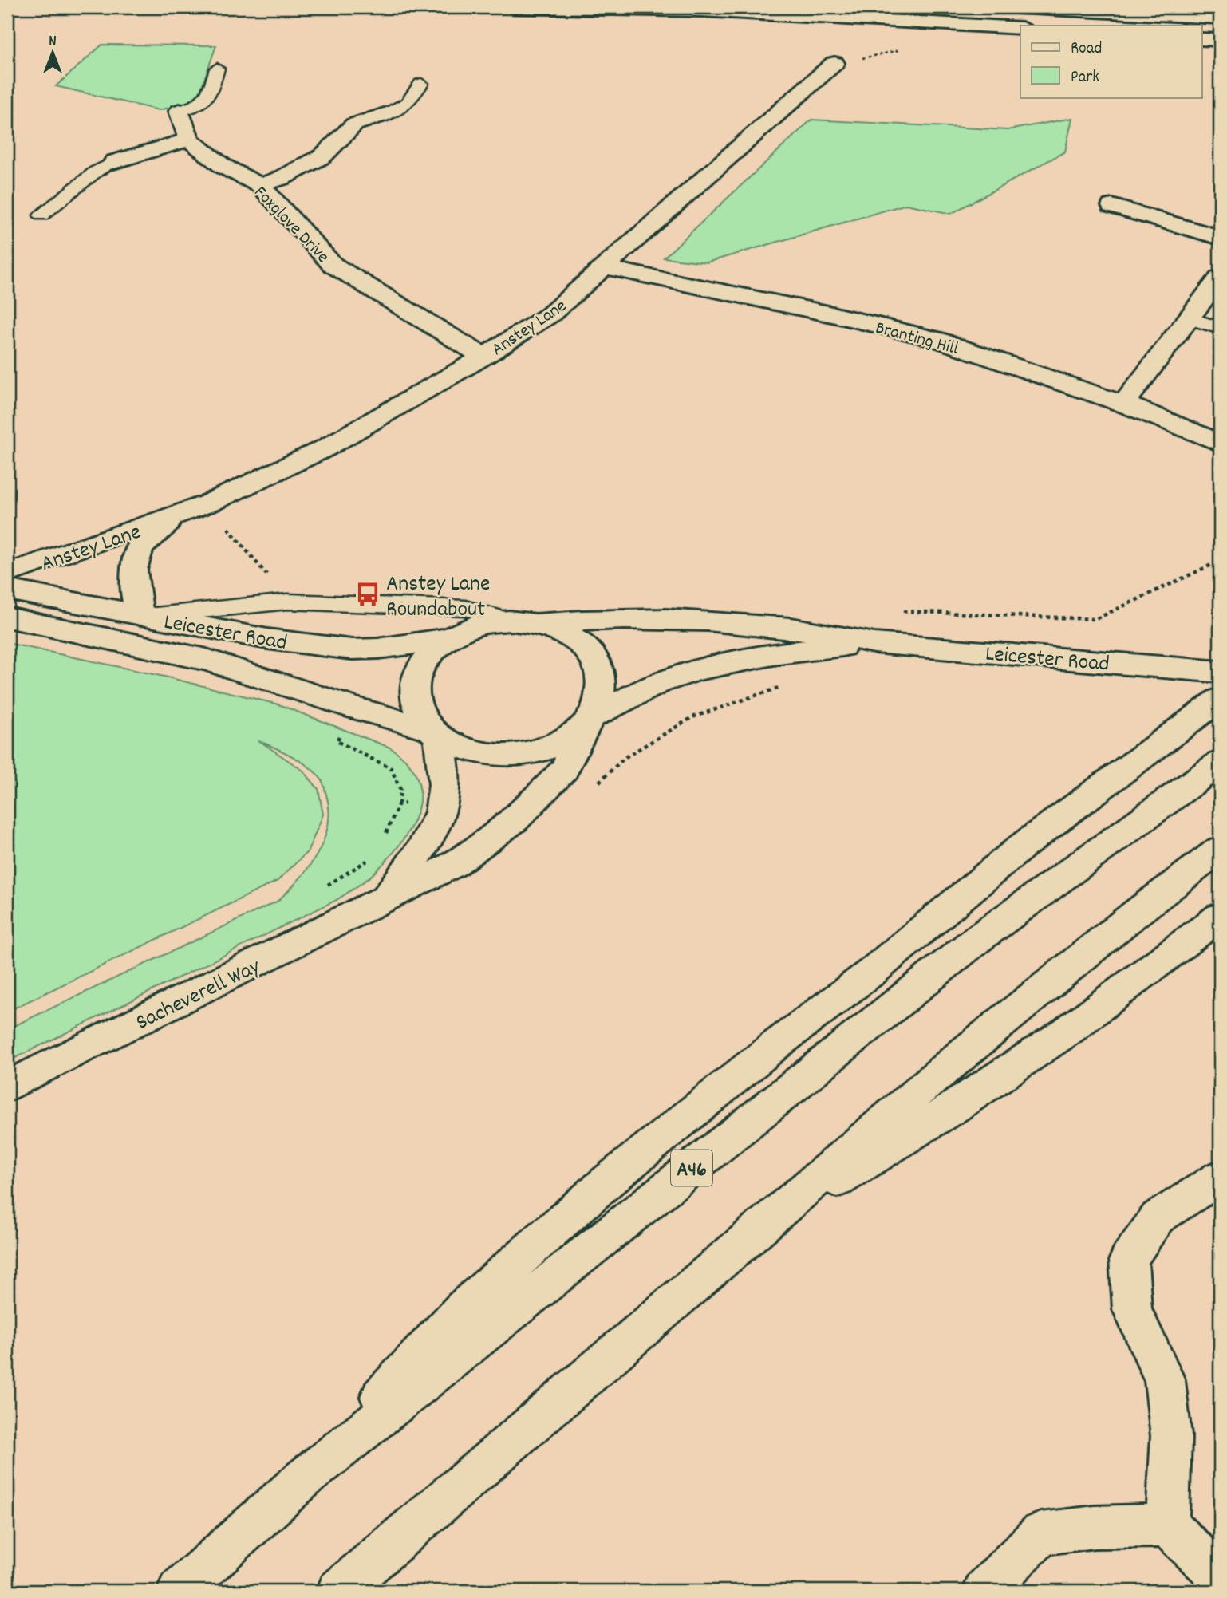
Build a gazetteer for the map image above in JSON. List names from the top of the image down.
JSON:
{
  "streets": {
    "main road": [
      "Foxglove Drive",
      "Anstey Lane",
      "Branting Hill",
      "Leicester Road",
      "Sacheverell Way",
      "A46"
    ]
  },
  "crossings": [
    ["Foxglove Drive", "Anstey Lane"],
    ["Anstey Lane", "Branting Hill"],
    ["Anstey Lane", "Leicester Road"],
    ["Leicester Road", "Sacheverell Way"]
  ],
  "places": {
    "bus stop": ["Anstey Lane Roundabout"]
  },
  "legend": ["Road", "Park"],
  "north": "top"
}
